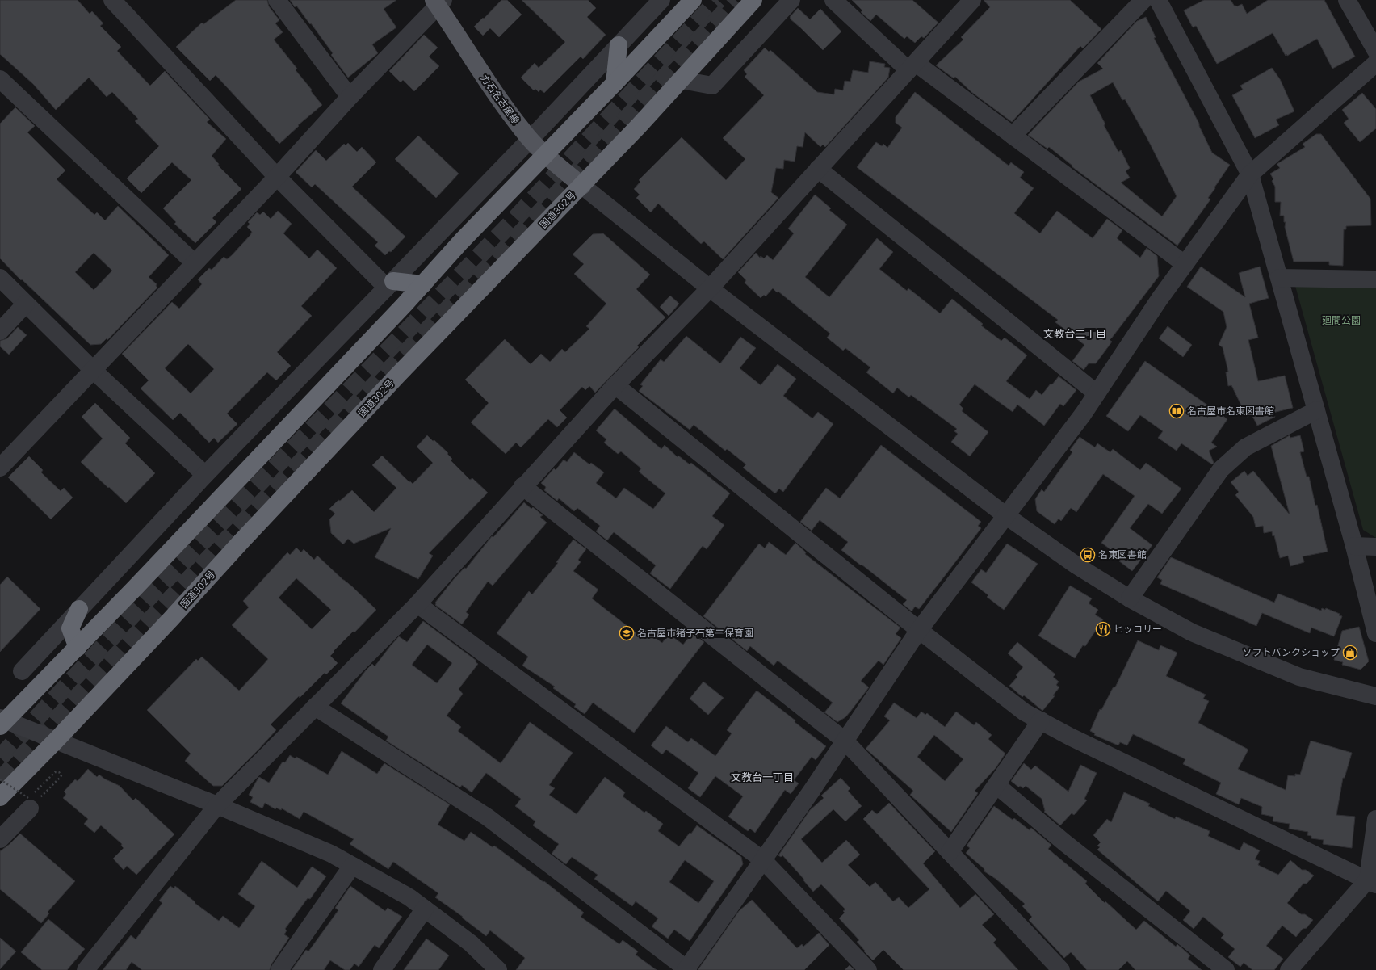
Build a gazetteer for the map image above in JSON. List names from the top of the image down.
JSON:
{
  "streets": {
    "highway": ["国道302号"],
    "main road": ["力石名古屋線"]
  },
  "crossings": [
    ["力石名古屋線", "国道302号"]
  ],
  "districts": ["文教台二丁目", "文教台一丁目"],
  "parks": ["廻間公園"],
  "places": {
    "library": ["名古屋市名東図書館"],
    "bus stop": ["名東図書館"],
    "restaurant": ["ヒッコリー"],
    "school or university": ["名古屋市猪子石第二保育園"],
    "shop": ["ソフトバンクショップ"]
  }
}
